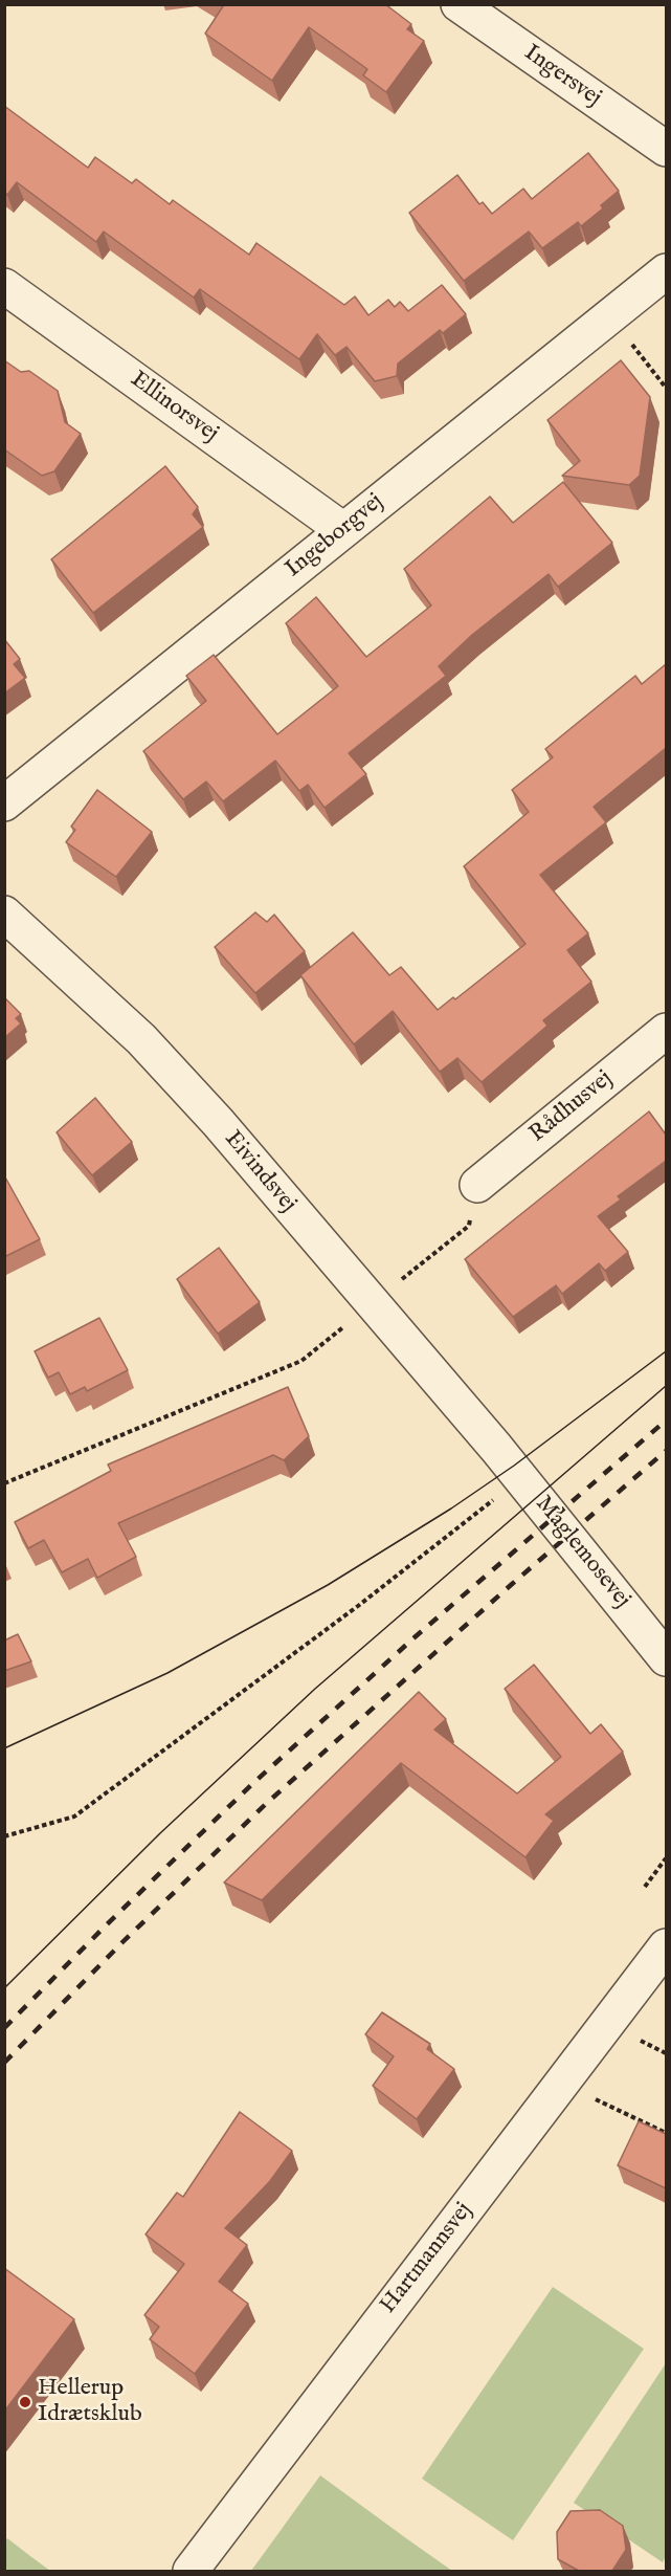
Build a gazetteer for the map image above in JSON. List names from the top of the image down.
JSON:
{
  "streets": {
    "street": [
      "Ingersvej",
      "Ellinorsvej",
      "Ingeborgvej",
      "Rådhusvej",
      "Eivindsvej",
      "Maglemosevej",
      "Hartmannsvej"
    ]
  },
  "crossings": [
    ["Ellinorsvej", "Ingeborgvej"],
    ["Eivindsvej", "Maglemosevej"]
  ],
  "places": ["Hellerup Idrætsklub"]
}
